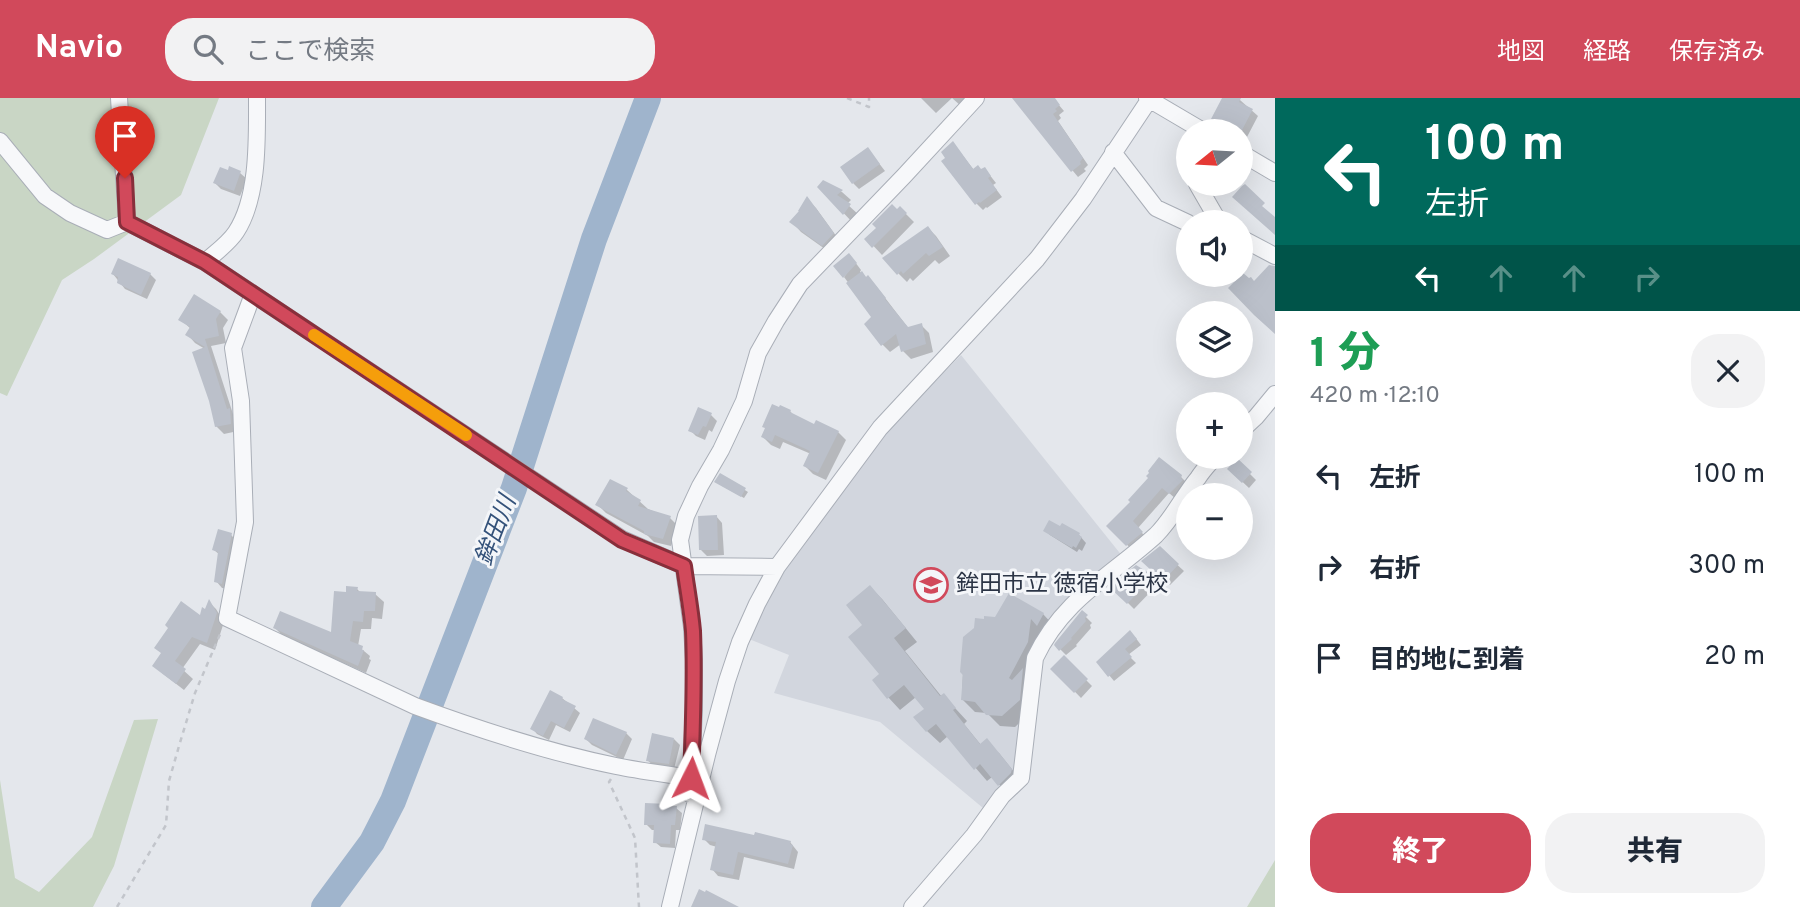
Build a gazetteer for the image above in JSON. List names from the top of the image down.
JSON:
{
  "water": ["鉾田川"],
  "places": {
    "school or university": ["鉾田市立 徳宿小学校"]
  },
  "north": "left",
  "page": {
    "header": "Navio",
    "search": "ここで検索",
    "nav": ["地図", "経路", "保存済み"],
    "turn": ["100 m", "左折"],
    "map_buttons": ["+", "−"],
    "heading": ["1 分", "420 m · 12:10"],
    "list": [
      {
        "name": "左折",
        "value": "100 m"
      },
      {
        "name": "右折",
        "value": "300 m"
      },
      {
        "name": "目的地に到着",
        "value": "20 m"
      }
    ],
    "buttons": ["終了", "共有"]
  }
}
